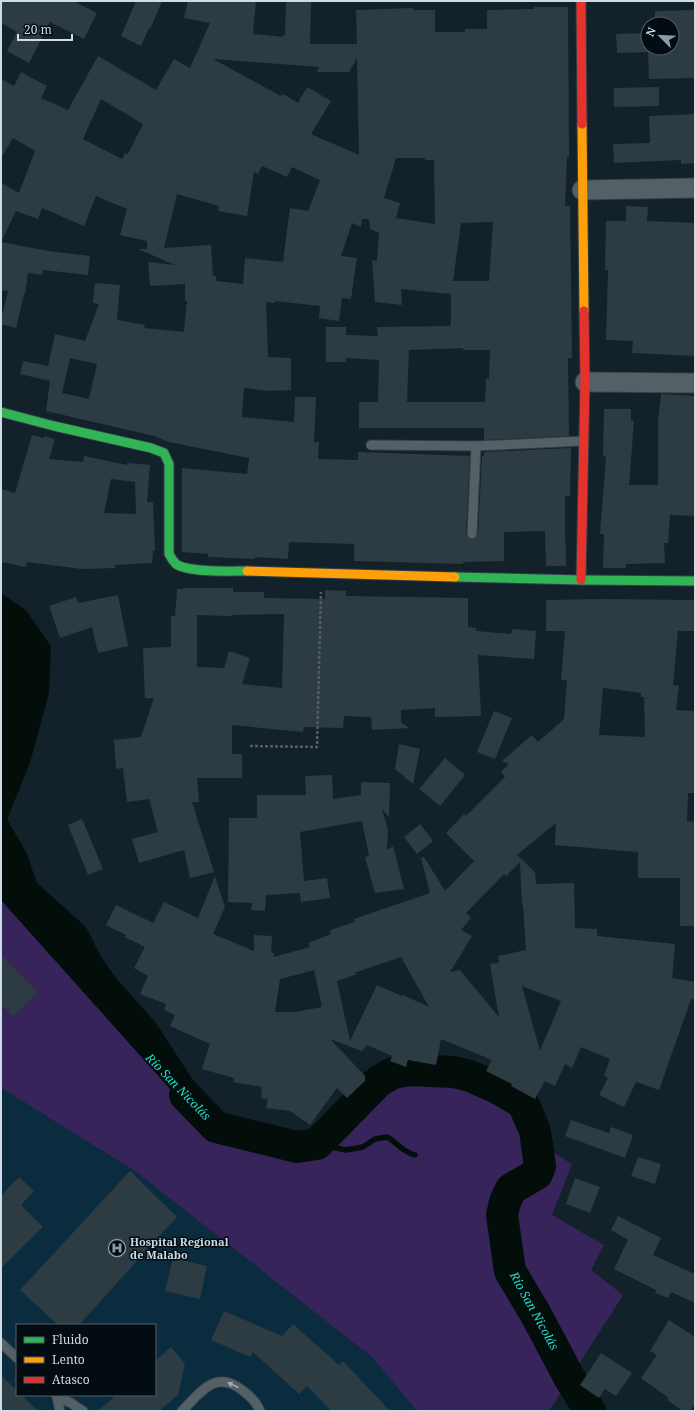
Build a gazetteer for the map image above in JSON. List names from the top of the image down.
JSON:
{
  "water": ["Río San Nicolás"],
  "places": {
    "hospital": ["Hospital Regional de Malabo"]
  },
  "legend": ["Fluido", "Lento", "Atasco"],
  "scale_bar": "20 m",
  "north": "top left"
}
